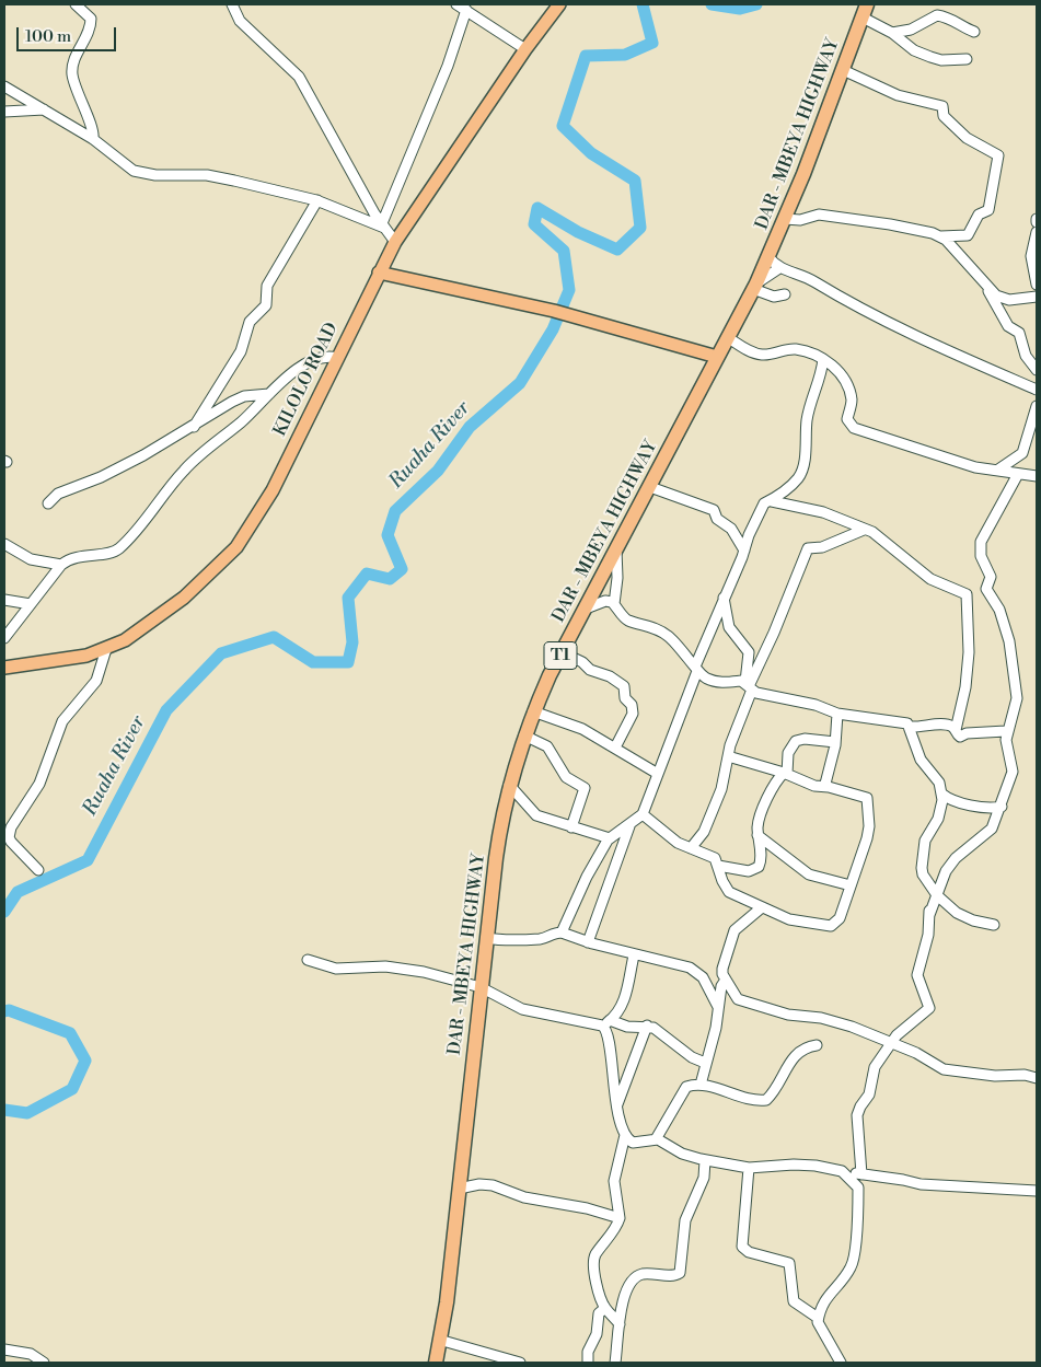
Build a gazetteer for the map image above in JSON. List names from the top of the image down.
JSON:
{
  "streets": {
    "highway": ["DAR - MBEYA HIGHWAY", "T1"],
    "main road": ["KILOLO ROAD"]
  },
  "water": ["Ruaha River"],
  "scale_bar": "100 m"
}
